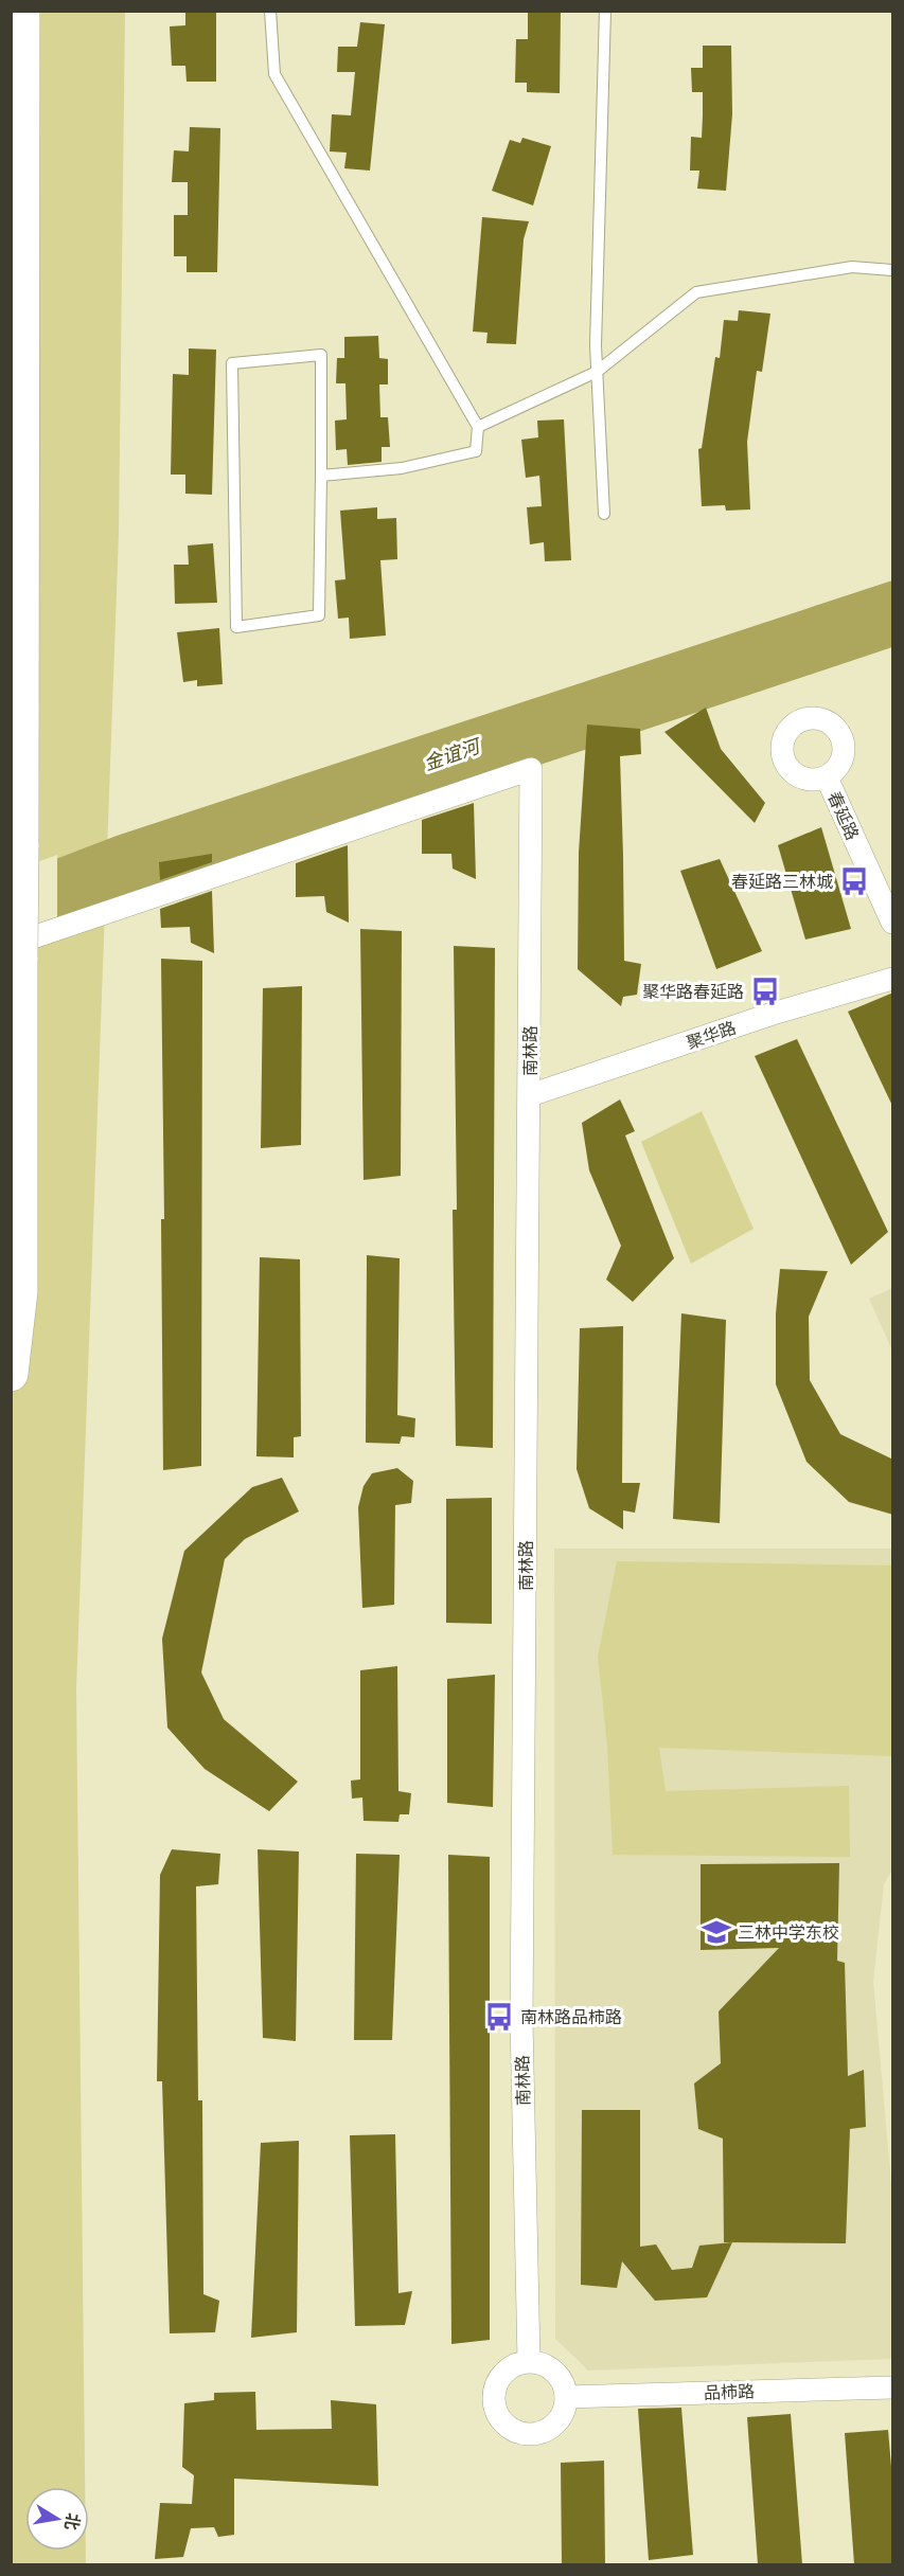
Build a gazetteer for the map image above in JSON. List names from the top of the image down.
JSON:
{
  "streets": {
    "street": [
      "春延路",
      "聚华路",
      "南林路",
      "品柿路"
    ]
  },
  "crossings": [
    ["聚华路", "南林路"],
    ["南林路", "品柿路"]
  ],
  "water": ["金谊河"],
  "places": {
    "bus stop": ["春延路三林城", "聚华路春延路", "南林路品柿路"],
    "school or university": ["三林中学东校"]
  },
  "north": "right"
}
